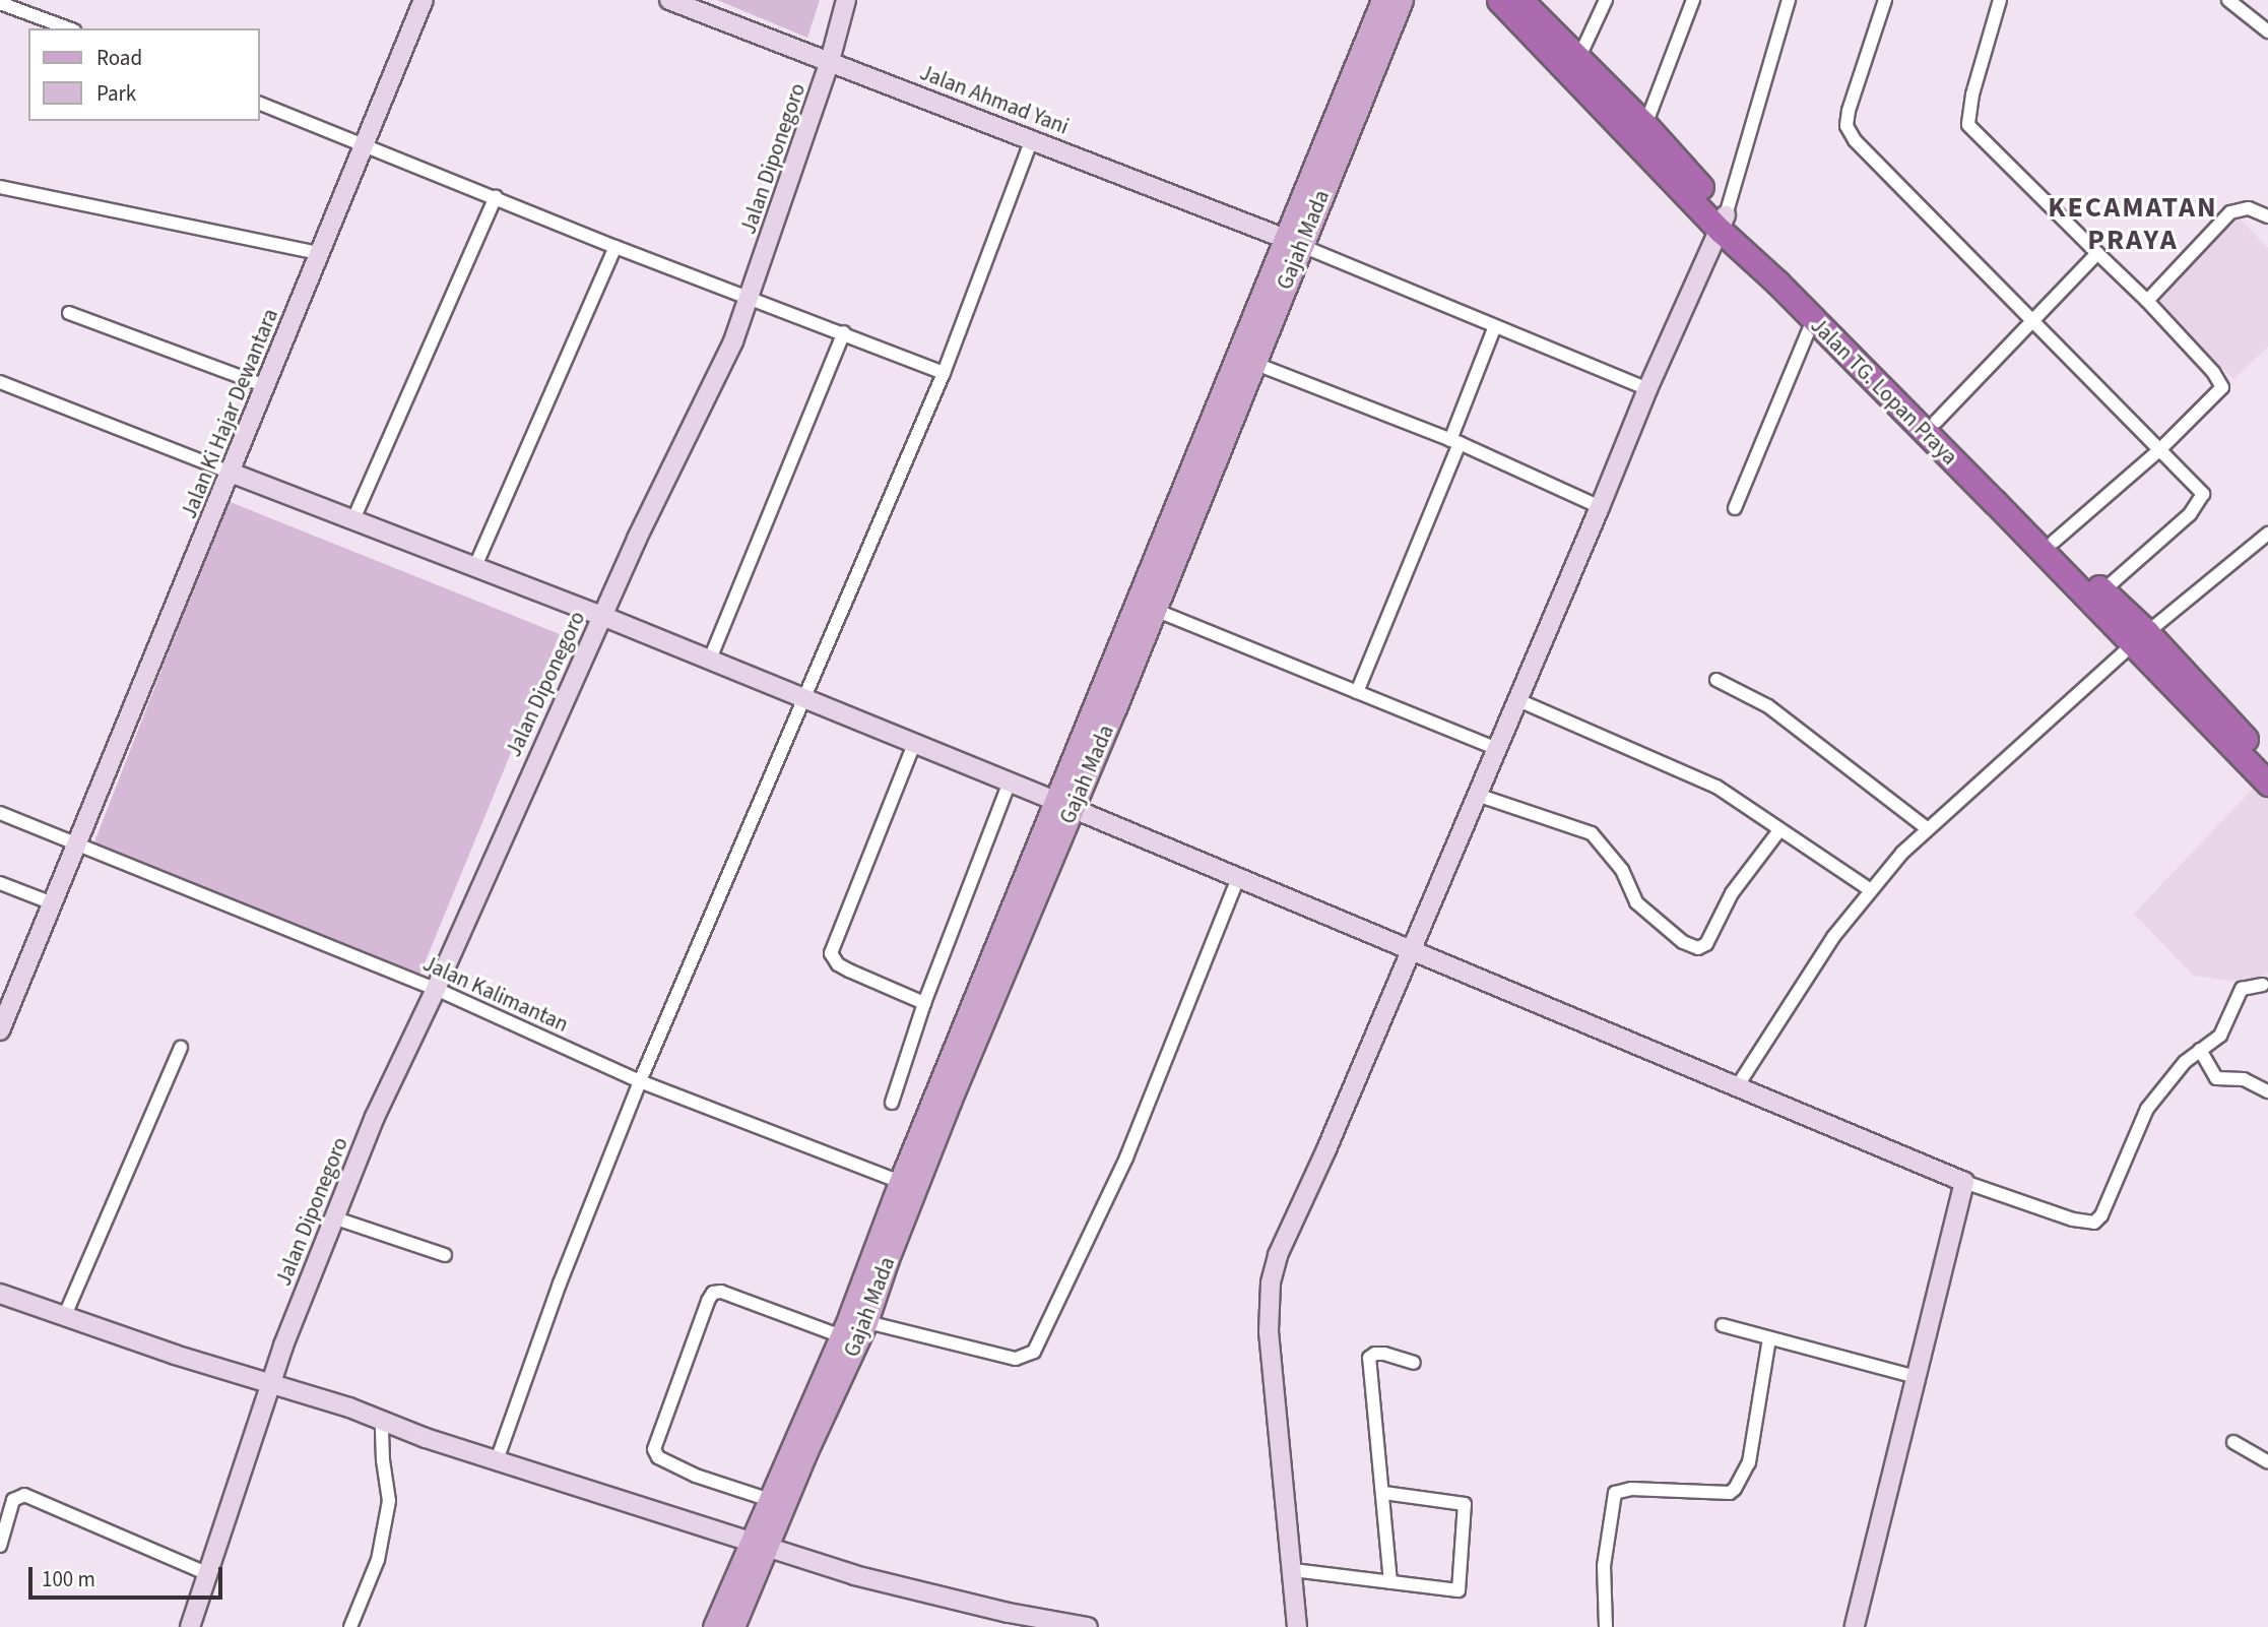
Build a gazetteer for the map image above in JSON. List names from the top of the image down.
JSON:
{
  "streets": {
    "highway": ["Jalan TG. Lopan Praya"],
    "main road": ["Gajah Mada"],
    "street": [
      "Jalan Ahmad Yani",
      "Jalan Diponegoro",
      "Jalan Ki Hajar Dewantara",
      "Jalan Kalimantan"
    ]
  },
  "crossings": [
    ["Jalan Ahmad Yani", "Jalan Diponegoro"],
    ["Jalan Ahmad Yani", "Gajah Mada"],
    ["Jalan Diponegoro", "Jalan Kalimantan"],
    ["Gajah Mada", "Jalan Kalimantan"],
    ["Jalan Ki Hajar Dewantara", "Jalan Kalimantan"]
  ],
  "districts": ["KECAMATAN PRAYA"],
  "legend": ["Road", "Park"],
  "scale_bar": "100 m"
}
